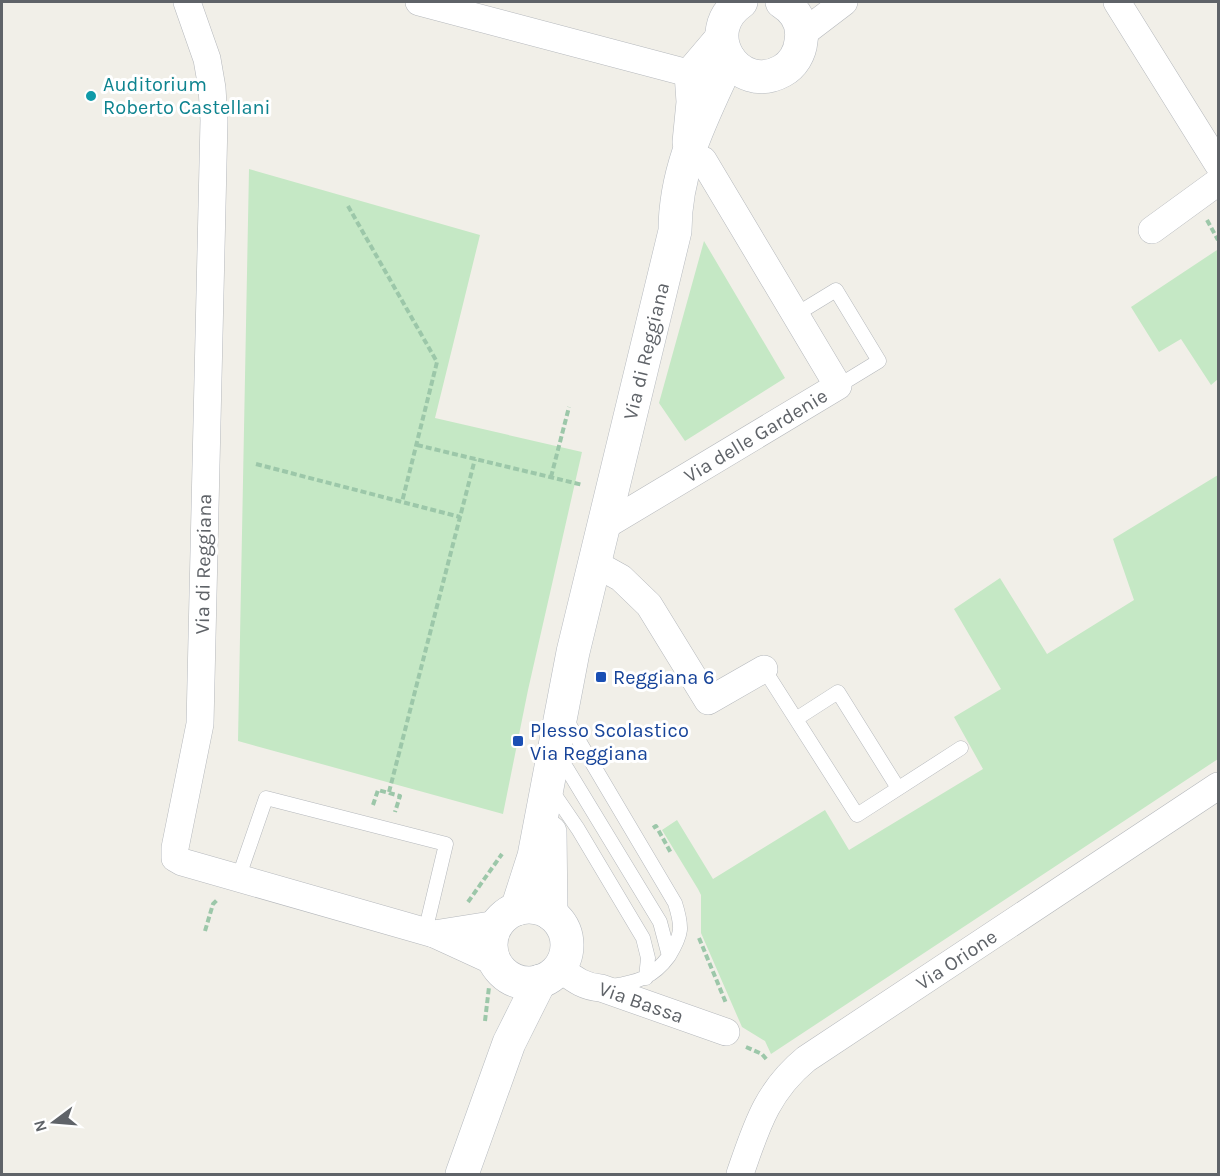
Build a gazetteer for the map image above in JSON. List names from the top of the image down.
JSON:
{
  "streets": {
    "street": [
      "Via di Reggiana",
      "Via delle Gardenie",
      "Via Orione",
      "Via Bassa"
    ]
  },
  "crossings": [
    ["Via di Reggiana", "Via delle Gardenie"],
    ["Via di Reggiana", "Via Bassa"]
  ],
  "places": {
    "other": ["Auditorium Roberto Castellani"],
    "transit": ["Reggiana 6", "Plesso Scolastico Via Reggiana"]
  },
  "north": "left"
}
